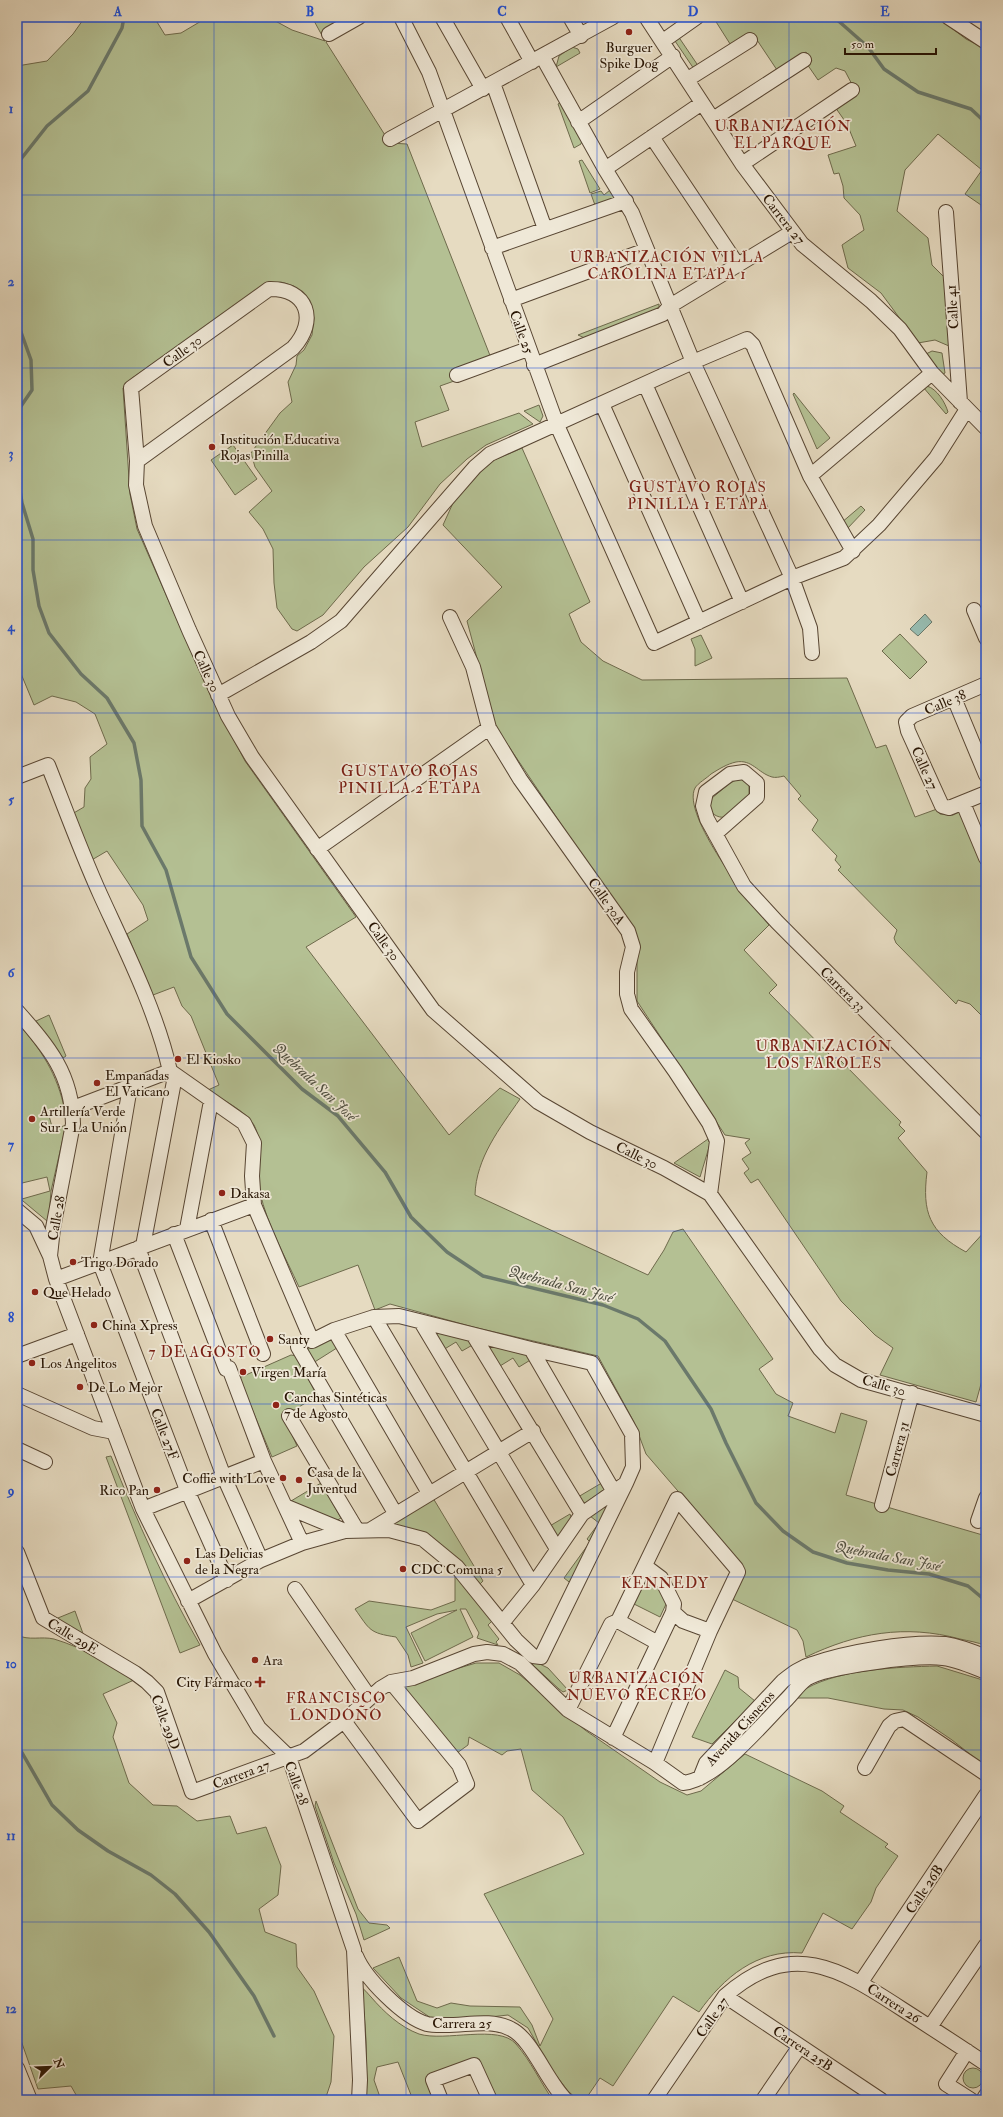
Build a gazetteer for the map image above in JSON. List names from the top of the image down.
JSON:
{
  "streets": {
    "street": [
      "Carrera 27",
      "Calle 41",
      "Calle 25",
      "Calle 30",
      "Calle 38",
      "Calle 27",
      "Calle 30A",
      "Carrera 33",
      "Calle 28",
      "Calle 27F",
      "Carrera 31",
      "Calle 29E",
      "Calle 29D",
      "Avenida Cisneros",
      "Calle 26B",
      "Carrera 26",
      "Carrera 25",
      "Carrera 25B"
    ]
  },
  "crossings": [
    ["Carrera 27", "Calle 41"],
    ["Carrera 27", "Calle 28"],
    ["Carrera 27", "Calle 29D"],
    ["Calle 30", "Calle 30A"],
    ["Calle 30", "Carrera 31"],
    ["Calle 38", "Calle 27"],
    ["Calle 27", "Carrera 26"],
    ["Calle 27", "Carrera 25B"],
    ["Calle 28", "Carrera 25"],
    ["Calle 29E", "Calle 29D"],
    ["Calle 26B", "Carrera 26"]
  ],
  "districts": [
    "URBANIZACIÓN EL PARQUE",
    "URBANIZACIÓN VILLA CAROLINA ETAPA 1",
    "GUSTAVO ROJAS PINILLA 1 ETAPA",
    "GUSTAVO ROJAS PINILLA 2 ETAPA",
    "URBANIZACIÓN LOS FAROLES",
    "7 DE AGOSTO",
    "KENNEDY",
    "URBANIZACIÓN NUEVO RECREO",
    "FRANCISCO LONDOÑO"
  ],
  "water": ["Quebrada San José"],
  "places": {
    "other": [
      "Burguer Spike Dog",
      "Institución Educativa Rojas Pinilla",
      "El Kiosko",
      "Empanadas El Vaticano",
      "Artillería Verde Sur - La Unión",
      "Dakasa",
      "Trigo Dorado",
      "Que Helado",
      "China Xpress",
      "Santy",
      "Los Angelitos",
      "Virgen María",
      "De Lo Mejor",
      "Canchas Sintéticas 7 de Agosto",
      "Coffie with Love",
      "Casa de la Juventud",
      "Rico Pan",
      "Las Delicias de la Negra",
      "CDC Comuna 5",
      "Ara"
    ],
    "health": ["City Fármaco"]
  },
  "scale_bar": "50 m",
  "north": "top right",
  "grid": {
    "columns": [
      "A",
      "B",
      "C",
      "D",
      "E"
    ],
    "rows": [
      "1",
      "2",
      "3",
      "4",
      "5",
      "6",
      "7",
      "8",
      "9",
      "10",
      "11",
      "12"
    ]
  }
}
